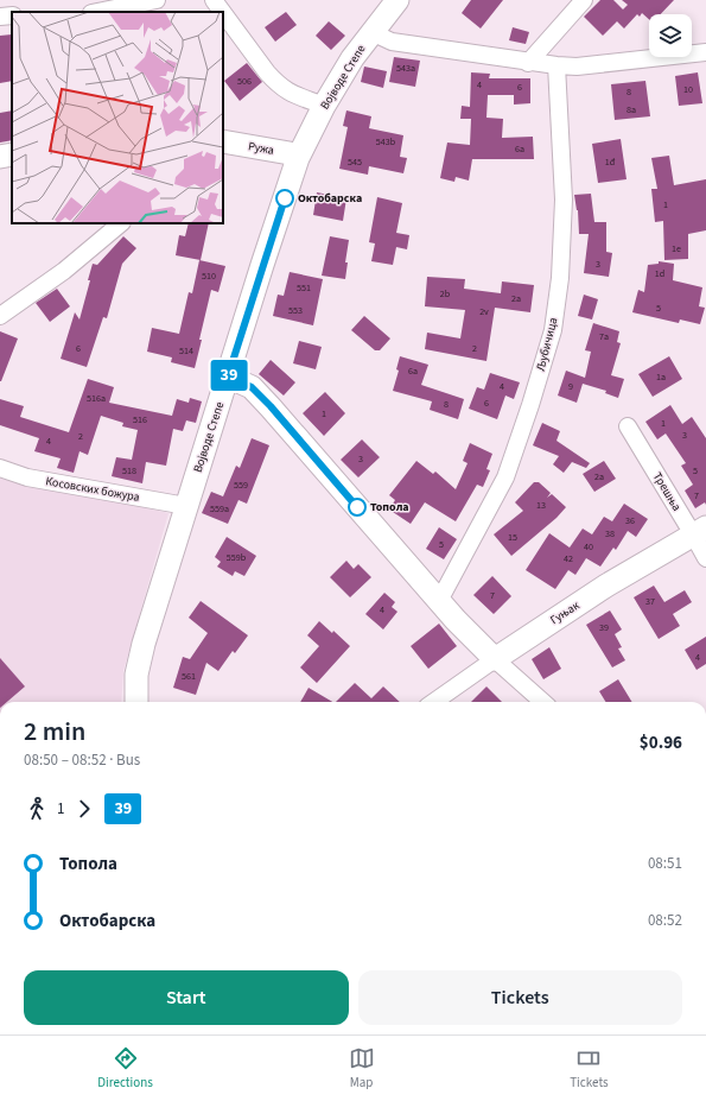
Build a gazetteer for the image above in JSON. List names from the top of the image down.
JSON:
{
  "streets": {
    "street": [
      "Војводе Степе",
      "Ружа",
      "Љубичица",
      "Косовских божура",
      "Трешња",
      "Гуњак"
    ]
  },
  "crossings": [
    ["Војводе Степе", "Ружа"],
    ["Војводе Степе", "Косовских божура"],
    ["Трешња", "Гуњак"]
  ],
  "places": ["Октобарска", "Топола"],
  "lines": ["bus line 39"],
  "house_numbers": [
    "543a",
    "506",
    "4",
    "6",
    "10",
    "8",
    "8a",
    "543b",
    "6a",
    "545",
    "1đ",
    "1",
    "1e",
    "3",
    "1d",
    "510",
    "551",
    "2b",
    "2a",
    "5",
    "553",
    "2v",
    "7a",
    "6",
    "2",
    "514",
    "6a",
    "1a",
    "4",
    "9",
    "516a",
    "6",
    "8",
    "1",
    "516",
    "1",
    "3",
    "2",
    "4",
    "3",
    "518",
    "5",
    "2a",
    "559",
    "7",
    "13",
    "559a",
    "36",
    "38",
    "15",
    "5",
    "40",
    "559b",
    "42",
    "7",
    "37",
    "4",
    "39",
    "4",
    "561"
  ],
  "page": {
    "on_map": "39",
    "heading": ["2 min", "08:50 – 08:52 · Bus", "$0.96"],
    "legs": ["1", "39"],
    "list": [
      {
        "name": "Топола",
        "value": "08:51"
      },
      {
        "name": "Октобарска",
        "value": "08:52"
      }
    ],
    "buttons": ["Start", "Tickets"],
    "tabs": ["Directions", "Map", "Tickets"]
  }
}
